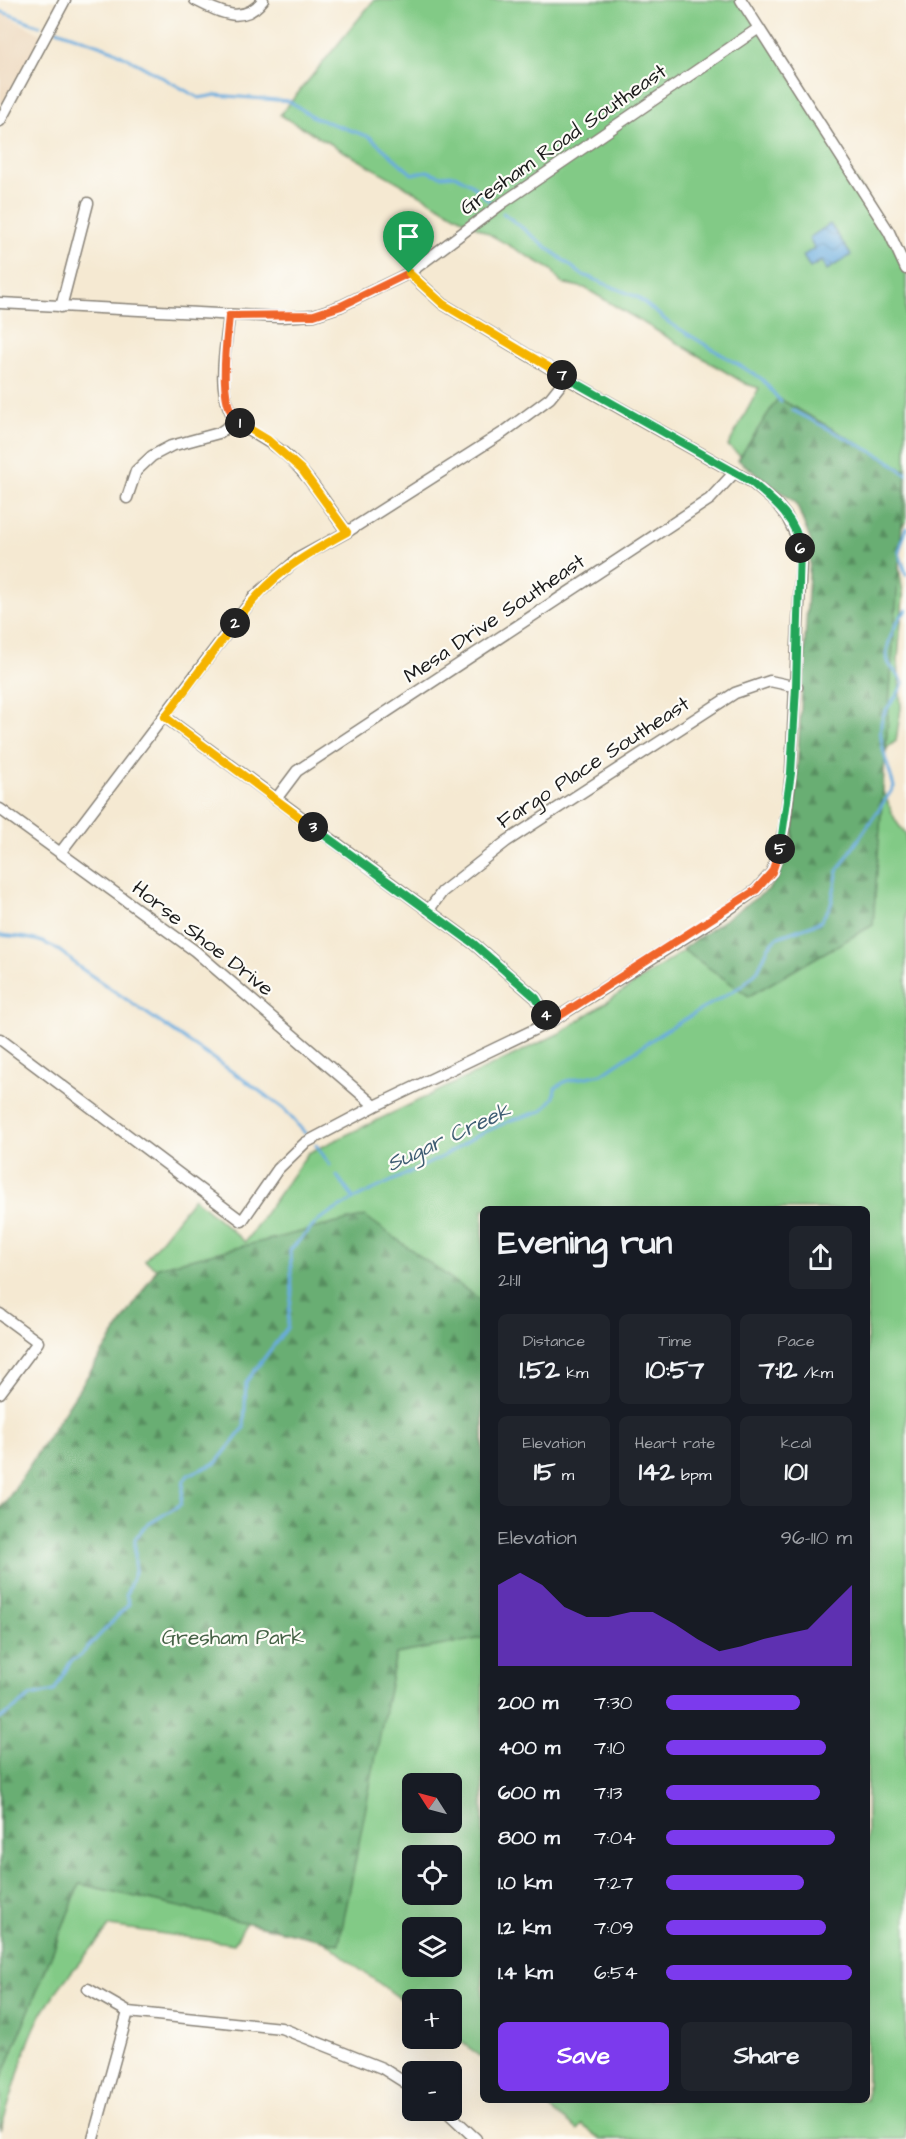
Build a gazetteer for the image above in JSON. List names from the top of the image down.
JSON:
{
  "streets": {
    "street": [
      "Gresham Road Southeast",
      "Mesa Drive Southeast",
      "Fargo Place Southeast",
      "Horse Shoe Drive"
    ]
  },
  "water": ["Sugar Creek"],
  "parks": ["Gresham Park"],
  "north": "top left",
  "page": {
    "pins": [
      "7",
      "1",
      "6",
      "2",
      "3",
      "5",
      "4"
    ],
    "heading": ["Evening run", "21:11"],
    "stats": [
      ["Distance", "1.52 km"],
      ["Time", "10:57"],
      ["Pace", "7:12 /km"],
      ["Elevation", "15 m"],
      ["Heart rate", "142 bpm"],
      ["kcal", "101"]
    ],
    "chart": ["Elevation", "96–110 m"],
    "list": [
      {
        "name": "200 m",
        "note": "7:30"
      },
      {
        "name": "400 m",
        "note": "7:10"
      },
      {
        "name": "600 m",
        "note": "7:13"
      },
      {
        "name": "800 m",
        "note": "7:04"
      },
      {
        "name": "1.0 km",
        "note": "7:27"
      },
      {
        "name": "1.2 km",
        "note": "7:09"
      },
      {
        "name": "1.4 km",
        "note": "6:54"
      }
    ],
    "map_buttons": ["+", "−"],
    "buttons": ["Save", "Share"]
  }
}
